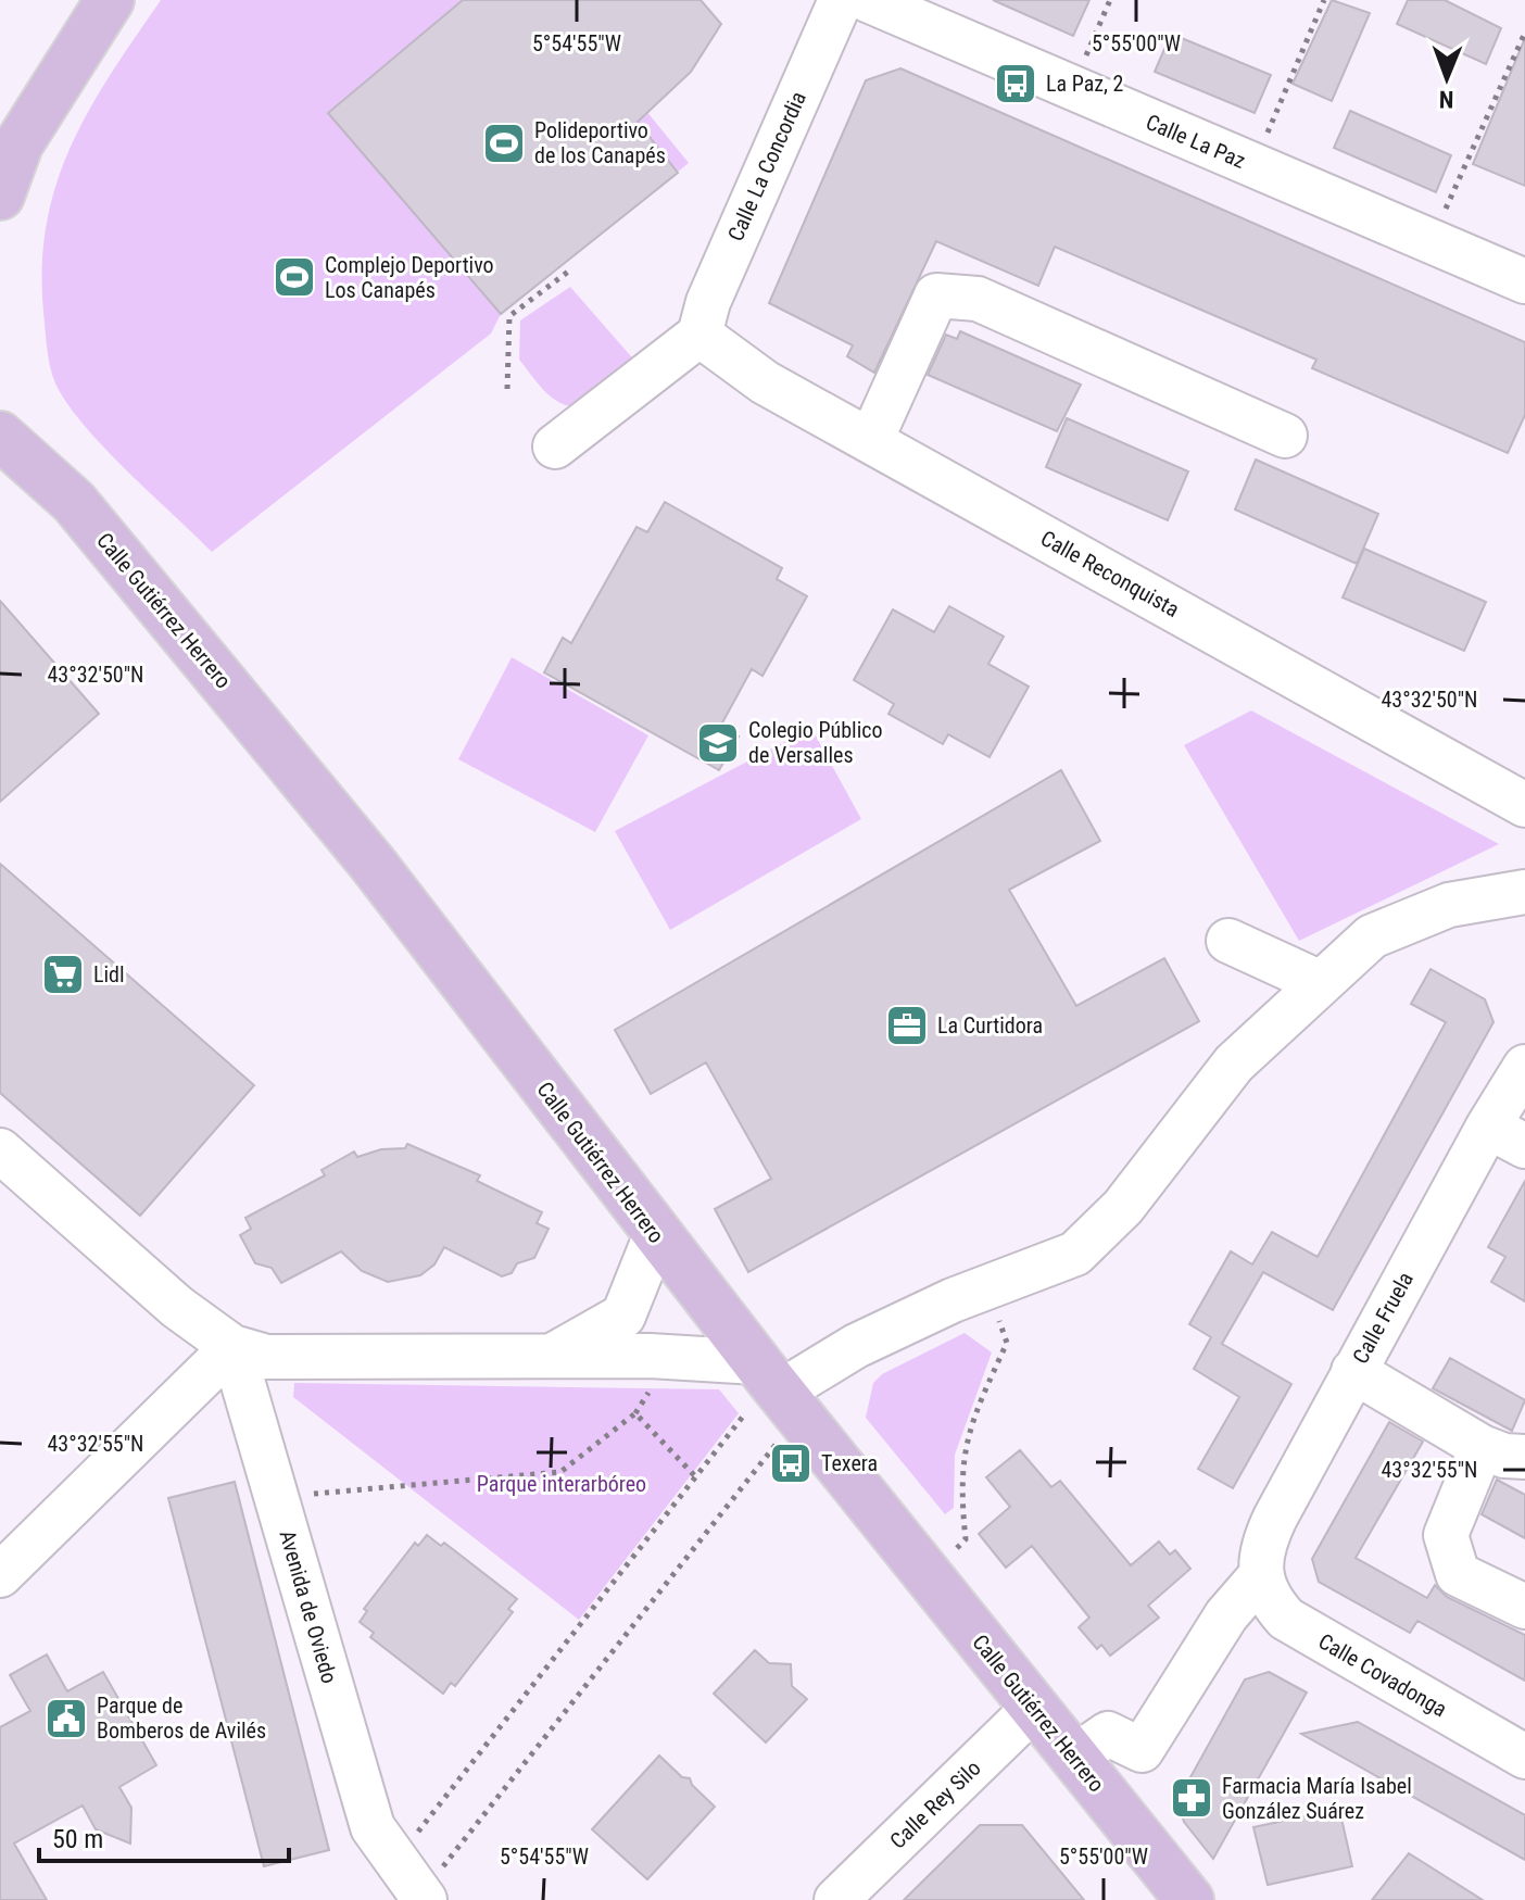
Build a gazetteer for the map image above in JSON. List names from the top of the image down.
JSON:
{
  "streets": {
    "main road": ["Calle Gutiérrez Herrero"],
    "street": [
      "Calle La Paz",
      "Calle La Concordia",
      "Calle Reconquista",
      "Calle Fruela",
      "Avenida de Oviedo",
      "Calle Covadonga",
      "Calle Rey Silo"
    ]
  },
  "crossings": [
    ["Calle La Concordia", "Calle Reconquista"],
    ["Calle Gutiérrez Herrero", "Calle Rey Silo"],
    ["Calle Fruela", "Calle Covadonga"]
  ],
  "parks": ["Parque interarbóreo"],
  "places": {
    "bus stop": ["La Paz, 2", "Texera"],
    "sports": ["Polideportivo de los Canapés", "Complejo Deportivo Los Canapés"],
    "school or university": ["Colegio Público de Versalles"],
    "supermarket": ["Lidl"],
    "office": ["La Curtidora"],
    "public building": ["Parque de Bomberos de Avilés"],
    "pharmacy": ["Farmacia María Isabel González Suárez"]
  },
  "scale_bar": "50 m",
  "north": "bottom",
  "coordinates": [
    "5°54'55\"W",
    "5°55'00\"W",
    "43°32'50\"N",
    "43°32'55\"N"
  ]
}
